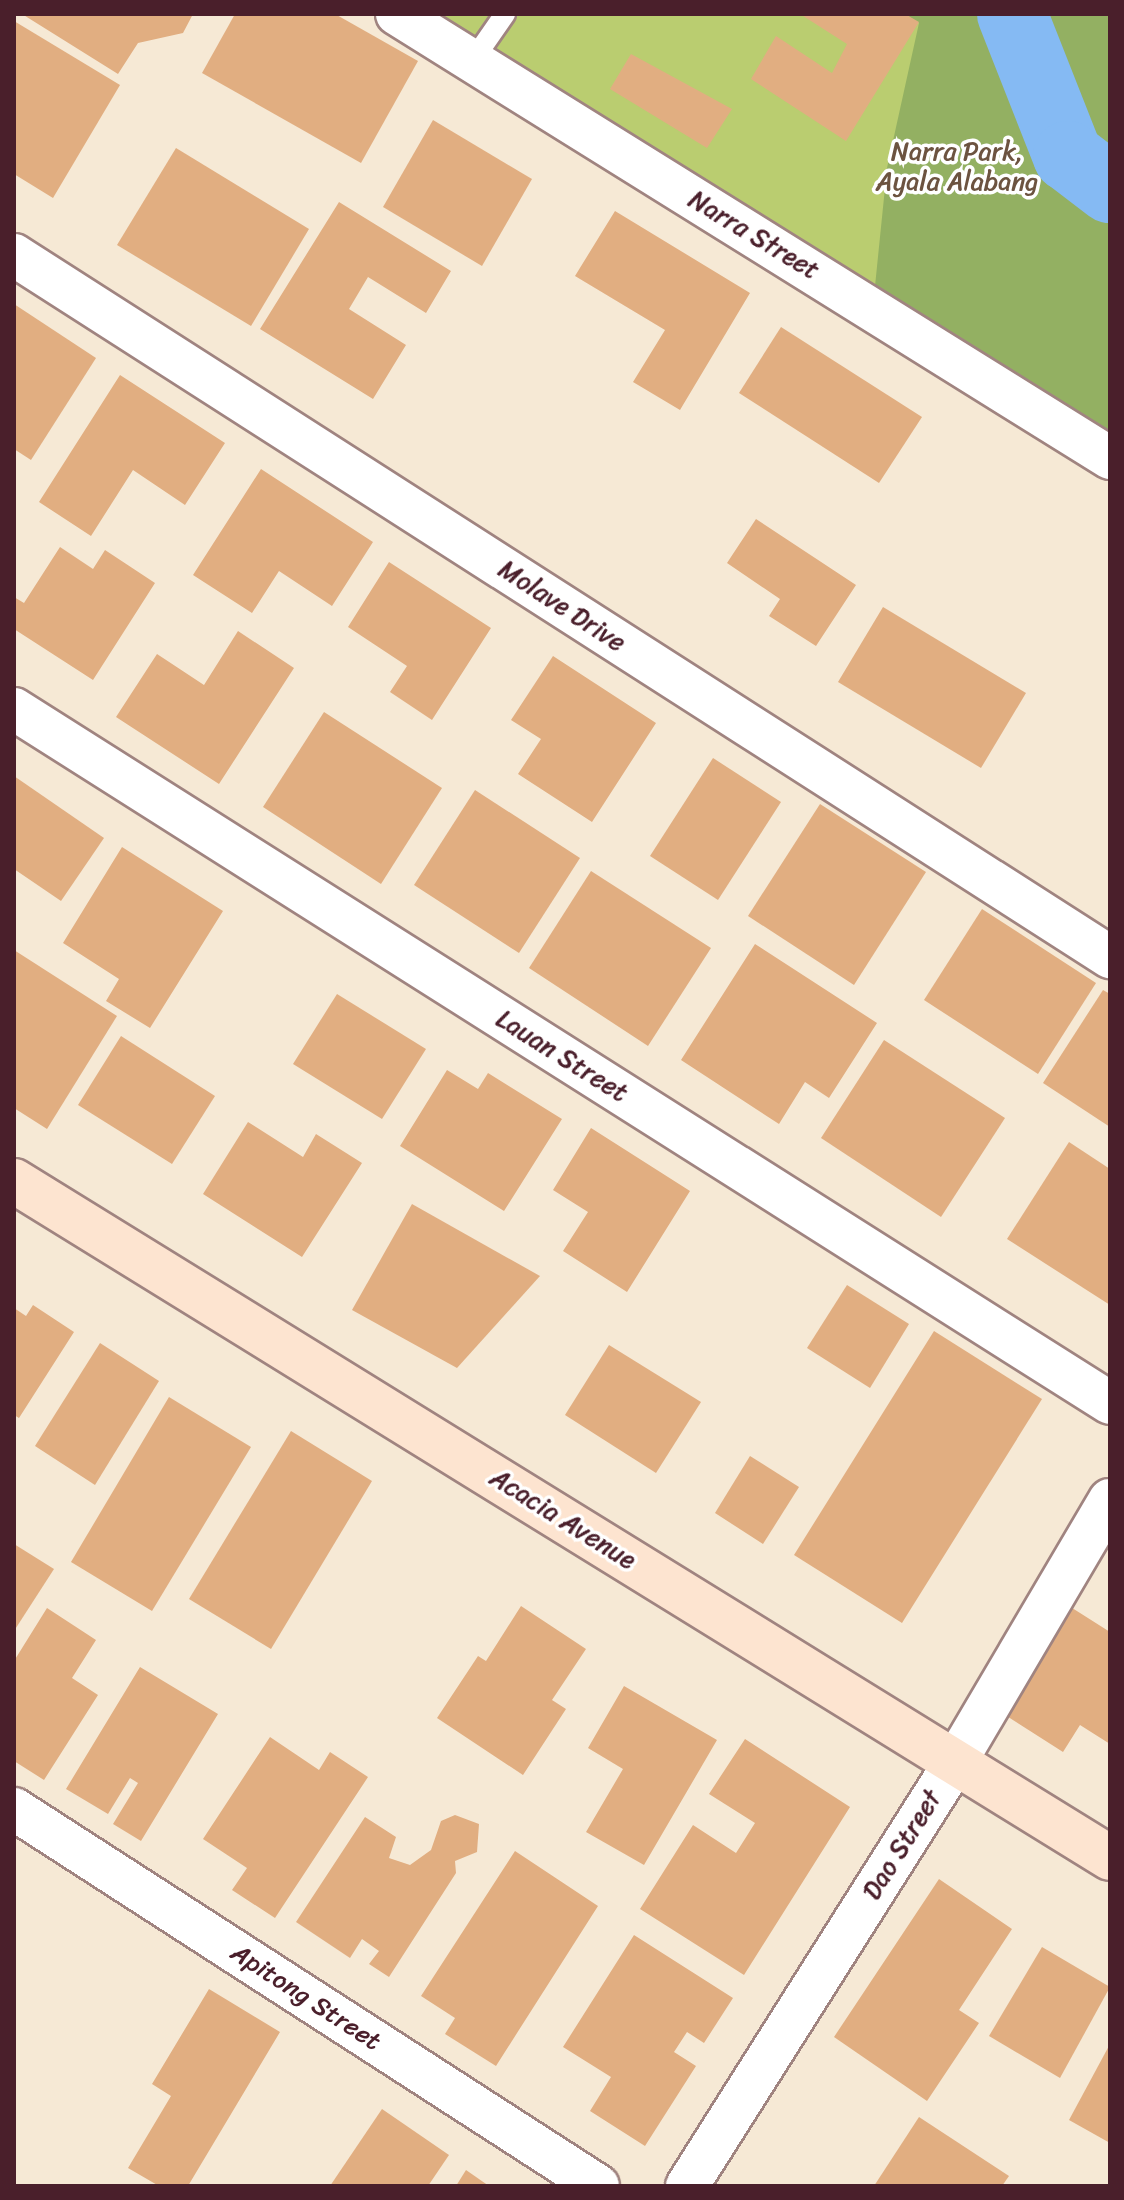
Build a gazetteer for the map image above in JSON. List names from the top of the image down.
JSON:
{
  "streets": {
    "street": [
      "Narra Street",
      "Molave Drive",
      "Lauan Street",
      "Acacia Avenue",
      "Dao Street",
      "Apitong Street"
    ]
  },
  "crossings": [
    ["Acacia Avenue", "Dao Street"]
  ],
  "parks": ["Narra Park, Ayala Alabang"]
}
